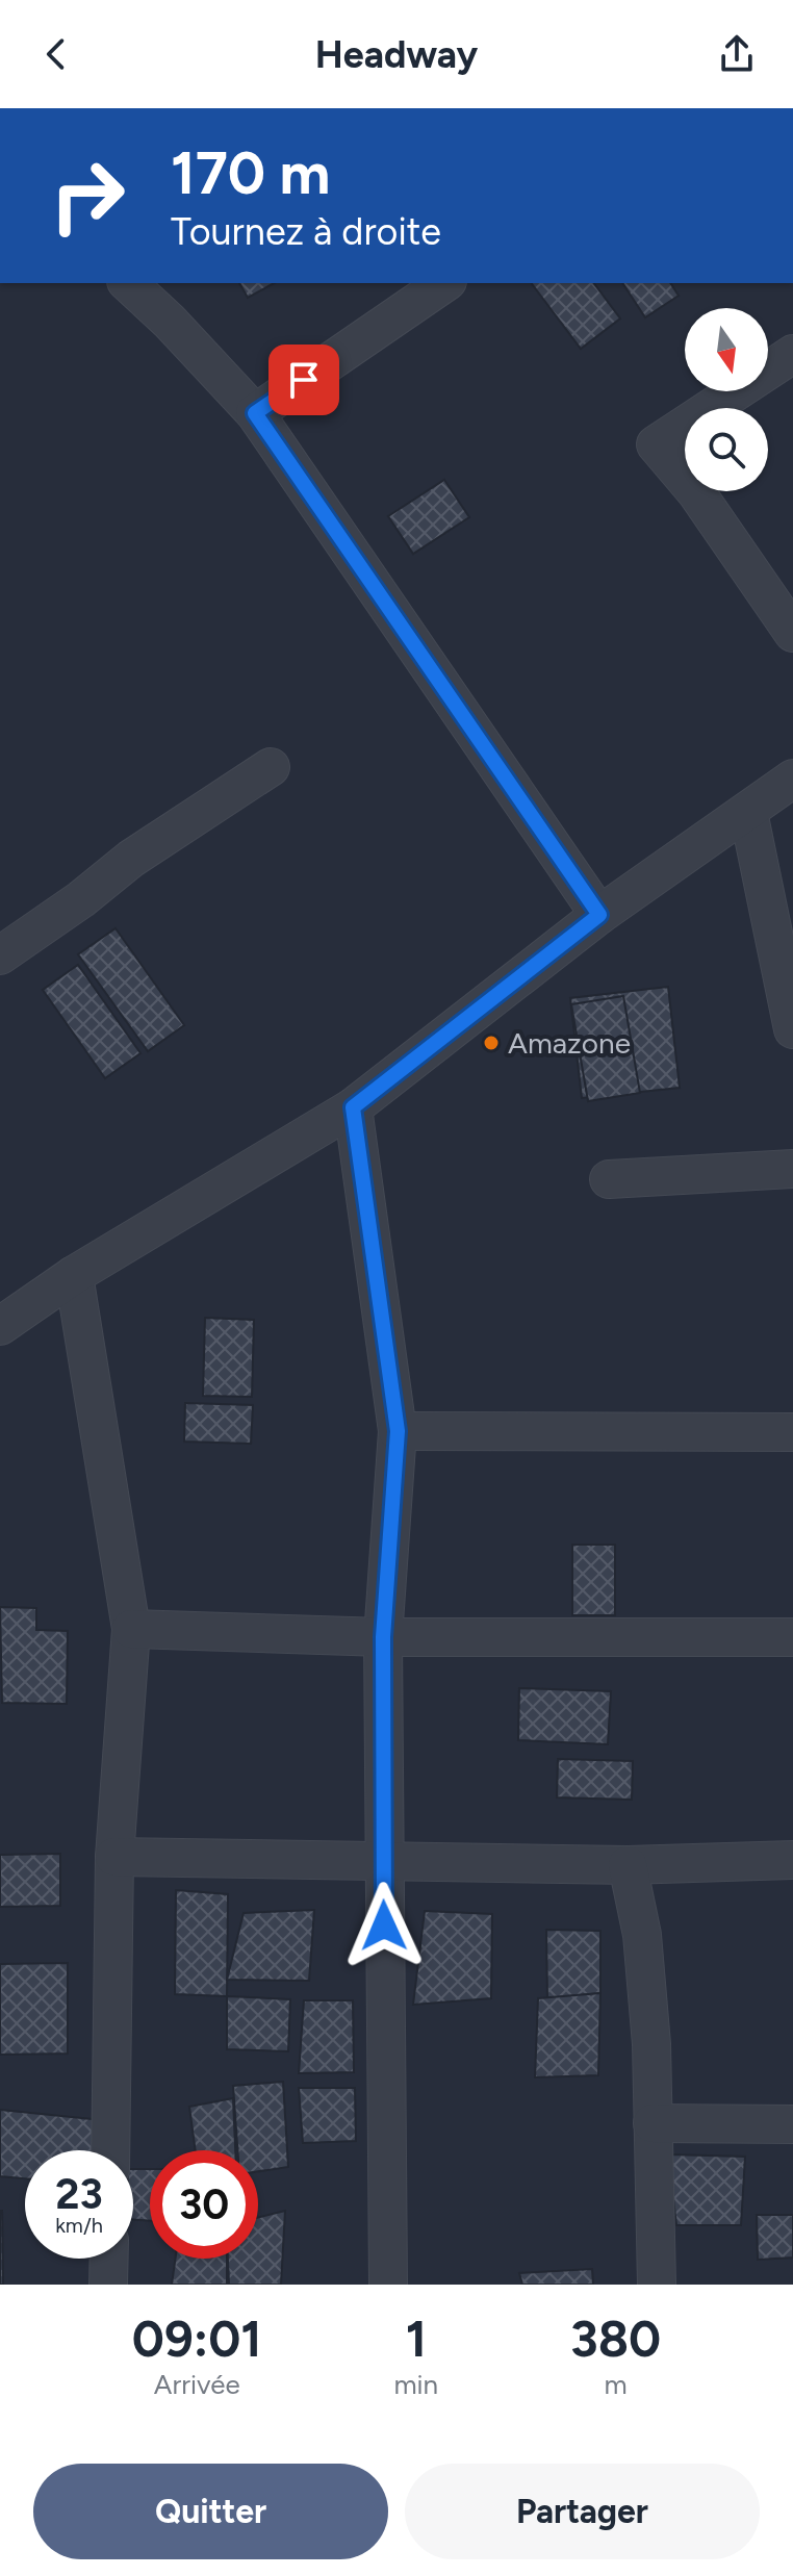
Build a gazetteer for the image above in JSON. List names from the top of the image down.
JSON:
{
  "places": ["Amazone"],
  "north": "bottom",
  "page": {
    "header": "Headway",
    "turn": ["170 m", "Tournez à droite"],
    "speed": "23 km/h",
    "limit": "30",
    "eta": [
      "09:01",
      "Arrivée",
      "1",
      "min",
      "380",
      "m"
    ],
    "buttons": ["Quitter", "Partager"]
  }
}
